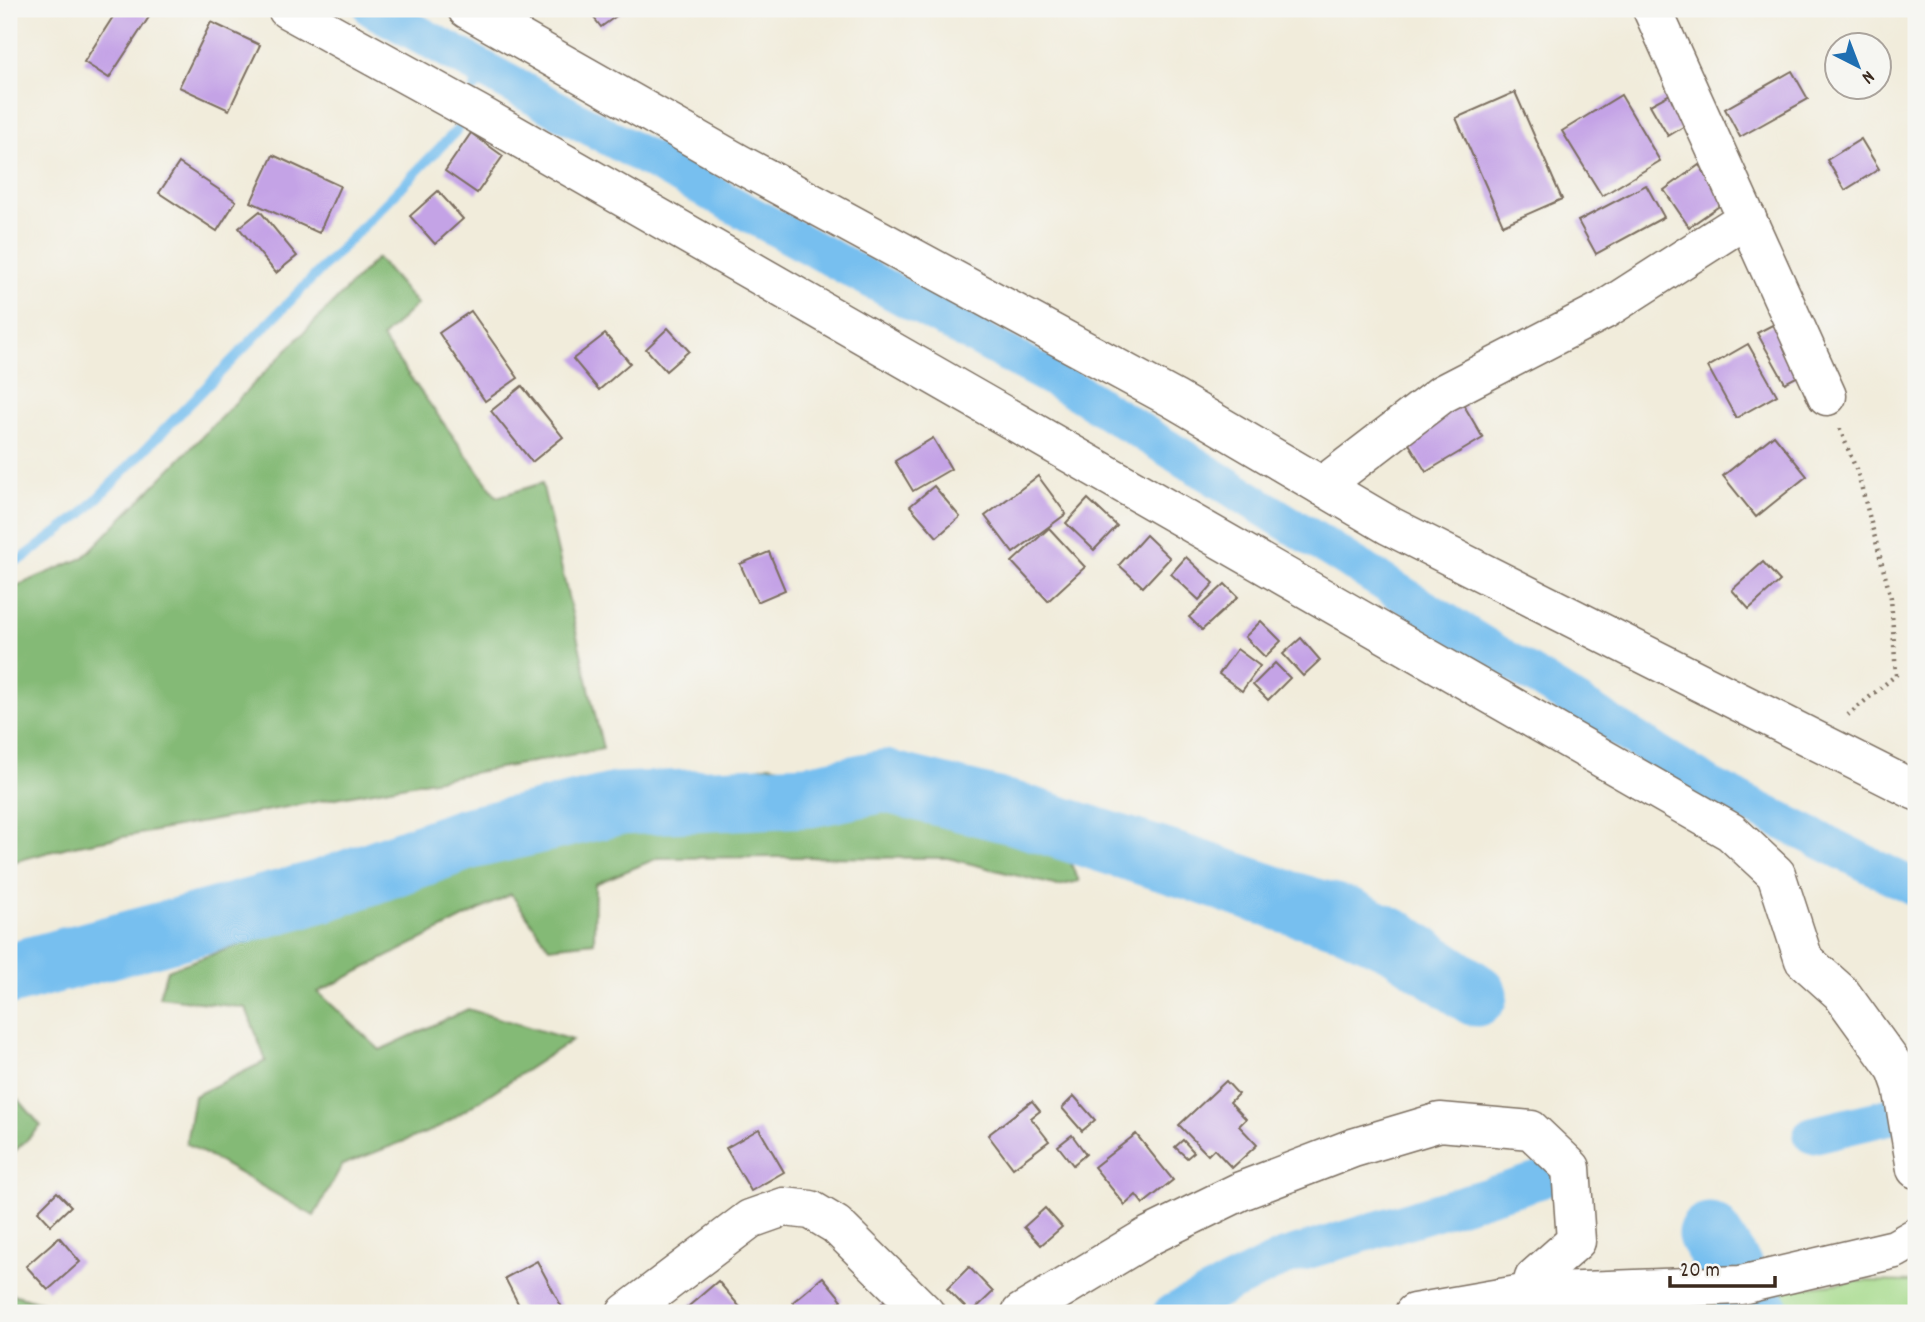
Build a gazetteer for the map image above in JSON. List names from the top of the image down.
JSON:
{
  "scale_bar": "20 m",
  "north": "bottom right"
}
